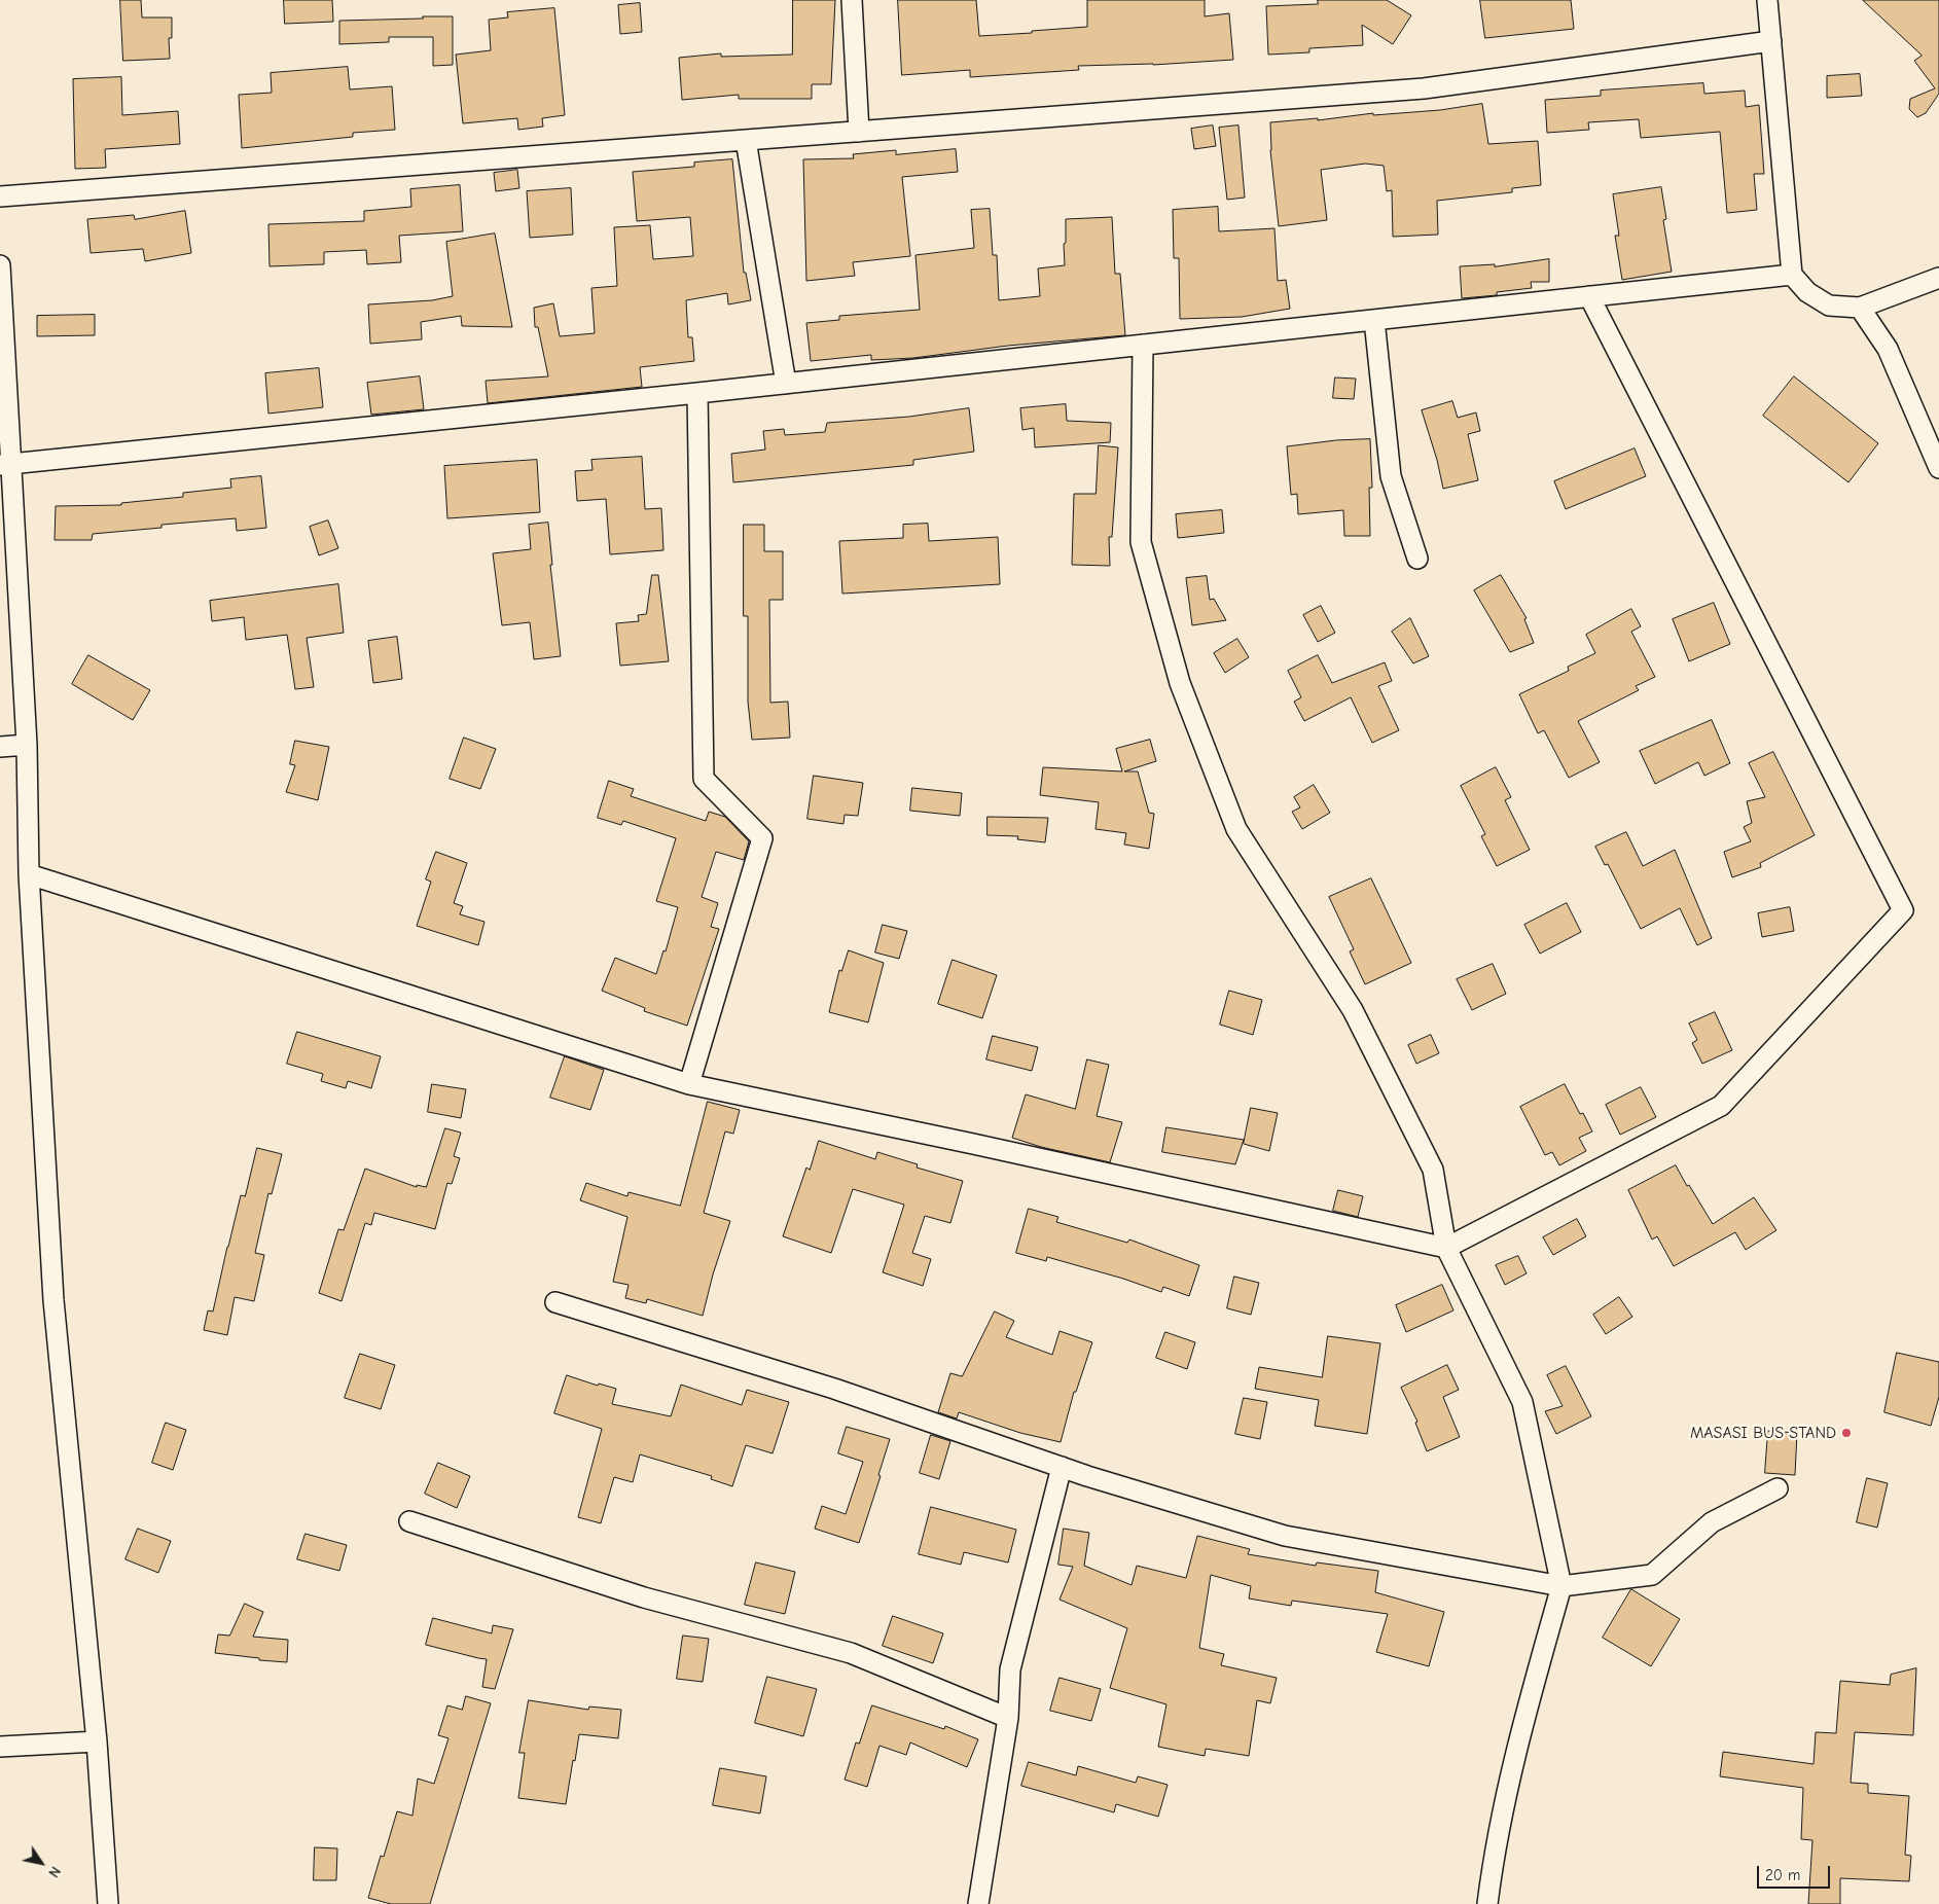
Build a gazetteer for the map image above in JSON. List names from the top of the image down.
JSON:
{
  "places": ["MASASI BUS STAND"],
  "scale_bar": "20 m",
  "north": "bottom right"
}
